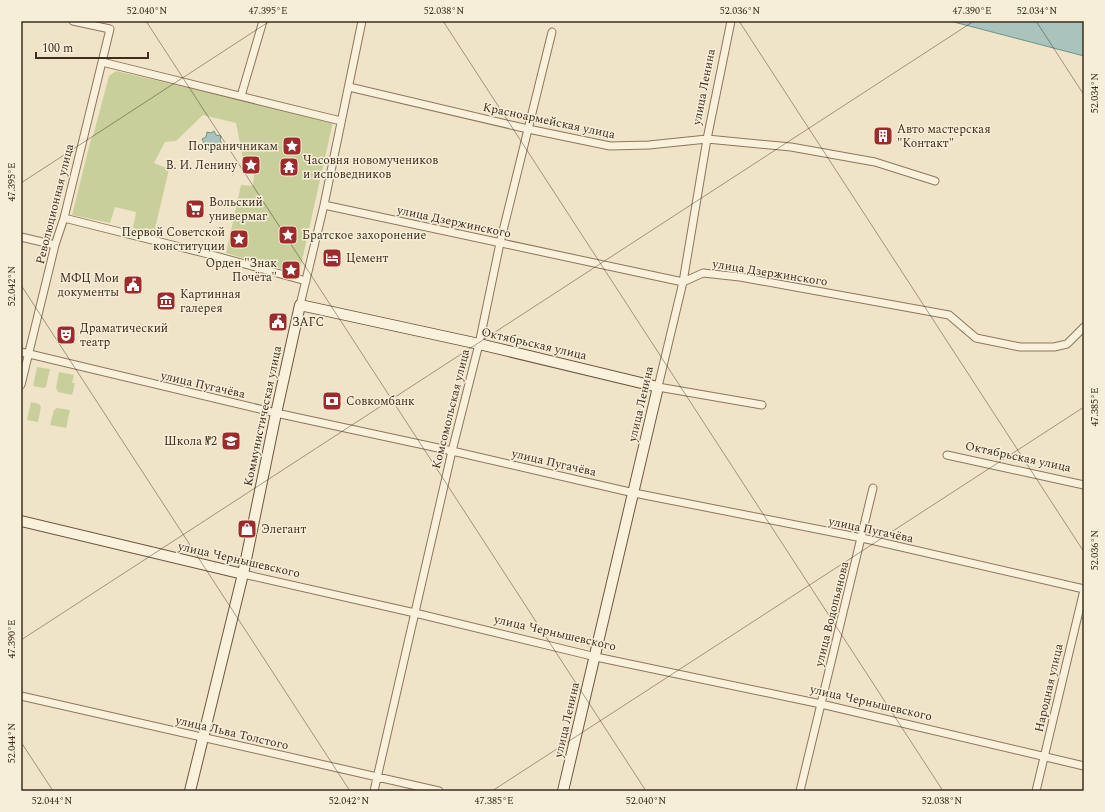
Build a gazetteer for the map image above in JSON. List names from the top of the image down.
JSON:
{
  "streets": {
    "street": [
      "улица Ленина",
      "Красноармейская улица",
      "Революционная улица",
      "улица Дзержинского",
      "Октябрьская улица",
      "улица Пугачёва",
      "Комсомольская улица",
      "Коммунистическая улица",
      "улица Чернышевского",
      "улица Водопьянова",
      "Народная улица",
      "улица Льва Толстого"
    ]
  },
  "crossings": [
    ["улица Ленина", "Красноармейская улица"],
    ["улица Ленина", "улица Дзержинского"],
    ["улица Ленина", "Октябрьская улица"],
    ["улица Ленина", "улица Пугачёва"],
    ["улица Ленина", "улица Чернышевского"],
    ["Красноармейская улица", "Комсомольская улица"],
    ["Красноармейская улица", "Коммунистическая улица"],
    ["Революционная улица", "улица Пугачёва"],
    ["улица Дзержинского", "Комсомольская улица"],
    ["улица Дзержинского", "Коммунистическая улица"],
    ["Октябрьская улица", "Комсомольская улица"],
    ["Октябрьская улица", "Коммунистическая улица"],
    ["улица Пугачёва", "Комсомольская улица"],
    ["улица Пугачёва", "Коммунистическая улица"],
    ["улица Пугачёва", "улица Водопьянова"],
    ["улица Пугачёва", "Народная улица"],
    ["Комсомольская улица", "улица Чернышевского"],
    ["Комсомольская улица", "улица Льва Толстого"],
    ["Коммунистическая улица", "улица Чернышевского"],
    ["Коммунистическая улица", "улица Льва Толстого"],
    ["улица Чернышевского", "улица Водопьянова"],
    ["улица Чернышевского", "Народная улица"]
  ],
  "places": {
    "building": ["Авто мастерская \"Контакт\""],
    "place": [
      "Пограничникам",
      "В. И. Ленину",
      "Братское захоронение",
      "Первой Советской конституции",
      "Орден \"Знак Почёта\""
    ],
    "temple": ["Часовня новомучеников и исповедников"],
    "supermarket": ["Вольский универмаг"],
    "hotel": ["Цемент"],
    "public building": ["МФЦ Мои документы", "ЗАГС"],
    "museum": ["Картинная галерея"],
    "theatre": ["Драматический театр"],
    "bank": ["Совкомбанк"],
    "school or university": ["Школа №2"],
    "shop": ["Элегант"]
  },
  "scale_bar": "100 m",
  "coordinates": [
    "52.040°N",
    "47.395°E",
    "52.038°N",
    "52.036°N",
    "47.390°E",
    "52.034°N",
    "52.042°N",
    "47.385°E",
    "52.044°N"
  ]
}
